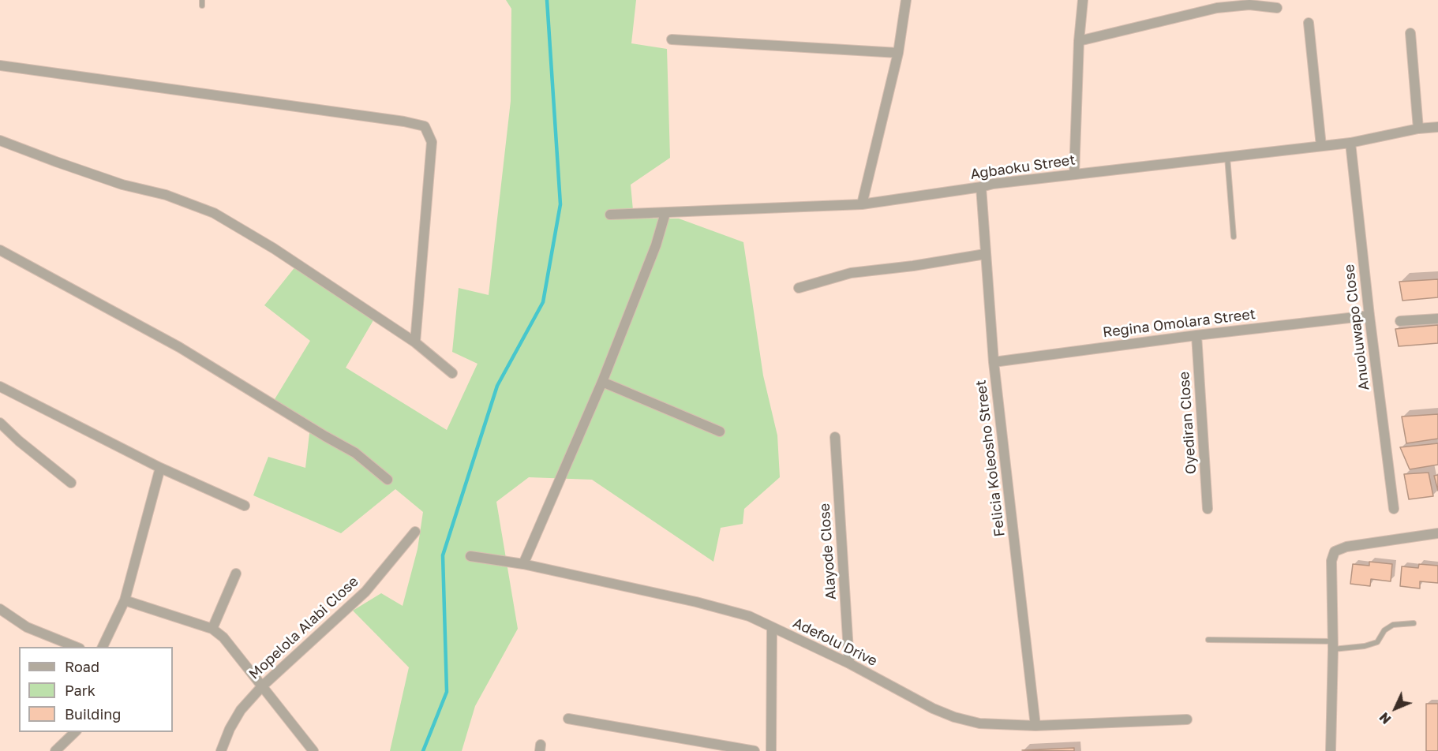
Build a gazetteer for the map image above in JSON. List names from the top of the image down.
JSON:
{
  "streets": {
    "street": [
      "Agbaoku Street",
      "Regina Omolara Street",
      "Anuoluwapo Close",
      "Oyediran Close",
      "Felicia Koleosho Street",
      "Alayode Close",
      "Mopelola Alabi Close",
      "Adefolu Drive"
    ]
  },
  "crossings": [
    ["Agbaoku Street", "Anuoluwapo Close"],
    ["Agbaoku Street", "Felicia Koleosho Street"],
    ["Regina Omolara Street", "Anuoluwapo Close"],
    ["Regina Omolara Street", "Oyediran Close"],
    ["Regina Omolara Street", "Felicia Koleosho Street"],
    ["Felicia Koleosho Street", "Adefolu Drive"],
    ["Alayode Close", "Adefolu Drive"]
  ],
  "legend": ["Road", "Park", "Building"],
  "north": "bottom left"
}
